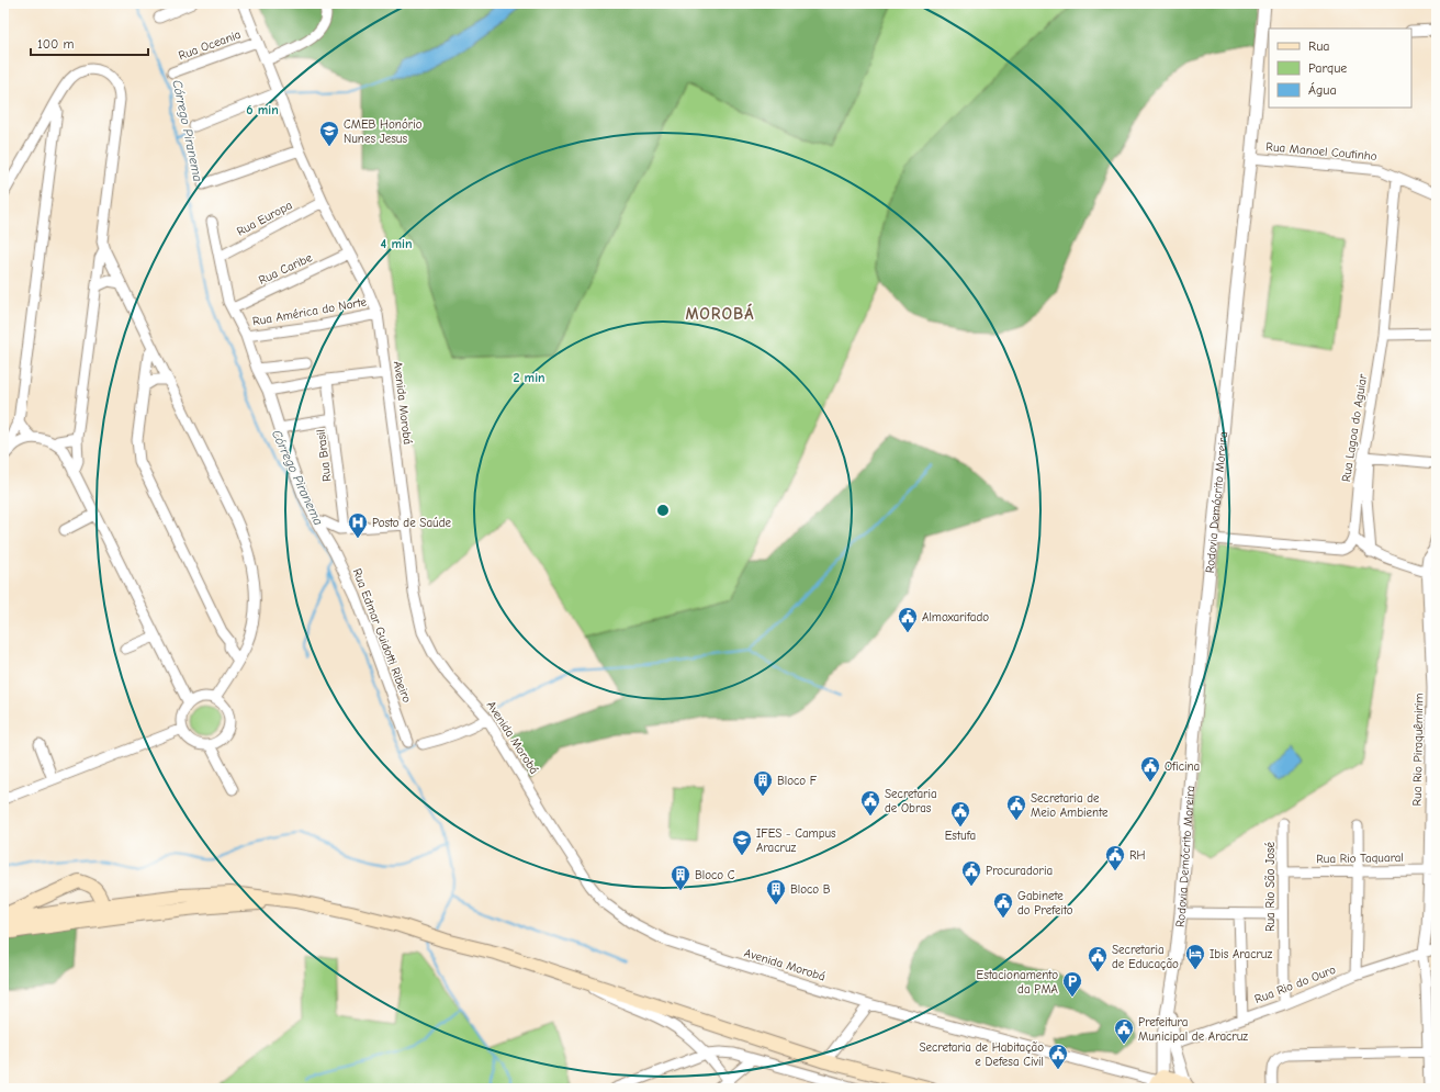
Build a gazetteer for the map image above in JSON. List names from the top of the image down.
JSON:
{
  "streets": {
    "street": [
      "Rua Oceania",
      "Rua Manoel Coutinho",
      "Rua Europa",
      "Rua Caribe",
      "Rua América do Norte",
      "Avenida Morobá",
      "Rua Lagoa do Aguiar",
      "Rua Brasil",
      "Rodovia Demócrito Moreira",
      "Rua Edmar Guidotti Ribeiro",
      "Rua Rio Piraquêmirim",
      "Rua Rio Taquaral",
      "Rua Rio São José",
      "Rua Rio do Ouro"
    ]
  },
  "crossings": [
    ["Rua Oceania", "Avenida Morobá"],
    ["Rua Manoel Coutinho", "Rua Lagoa do Aguiar"],
    ["Rua Manoel Coutinho", "Rodovia Demócrito Moreira"],
    ["Rua Europa", "Avenida Morobá"],
    ["Rua Europa", "Rua Edmar Guidotti Ribeiro"],
    ["Rua Caribe", "Avenida Morobá"],
    ["Rua Caribe", "Rua Edmar Guidotti Ribeiro"],
    ["Rua América do Norte", "Avenida Morobá"],
    ["Rua América do Norte", "Rua Edmar Guidotti Ribeiro"],
    ["Avenida Morobá", "Rodovia Demócrito Moreira"],
    ["Rodovia Demócrito Moreira", "Rua Rio do Ouro"],
    ["Rua Rio Piraquêmirim", "Rua Rio Taquaral"],
    ["Rua Rio Piraquêmirim", "Rua Rio do Ouro"],
    ["Rua Rio Taquaral", "Rua Rio São José"],
    ["Rua Rio São José", "Rua Rio do Ouro"]
  ],
  "districts": ["MOROBÁ"],
  "water": ["Córrego Piranema"],
  "places": {
    "school or university": ["CMEB Honório Nunes Jesus", "IFES - Campus Aracruz"],
    "hospital": ["Posto de Saúde"],
    "public building": [
      "Almoxarifado",
      "Oficina",
      "Secretaria de Obras",
      "Secretaria de Meio Ambiente",
      "Estufa",
      "RH",
      "Procuradoria",
      "Gabinete do Prefeito",
      "Secretaria de Educação",
      "Prefeitura Municipal de Aracruz",
      "Secretaria de Habitação e Defesa Civil"
    ],
    "building": ["Bloco F", "Bloco C", "Bloco B"],
    "hotel": ["Ibis Aracruz"],
    "parking": ["Estacionamento da PMA"]
  },
  "legend": ["Rua", "Parque", "Água"],
  "scale_bar": "100 m",
  "rings": ["6 min", "4 min", "2 min"]
}
